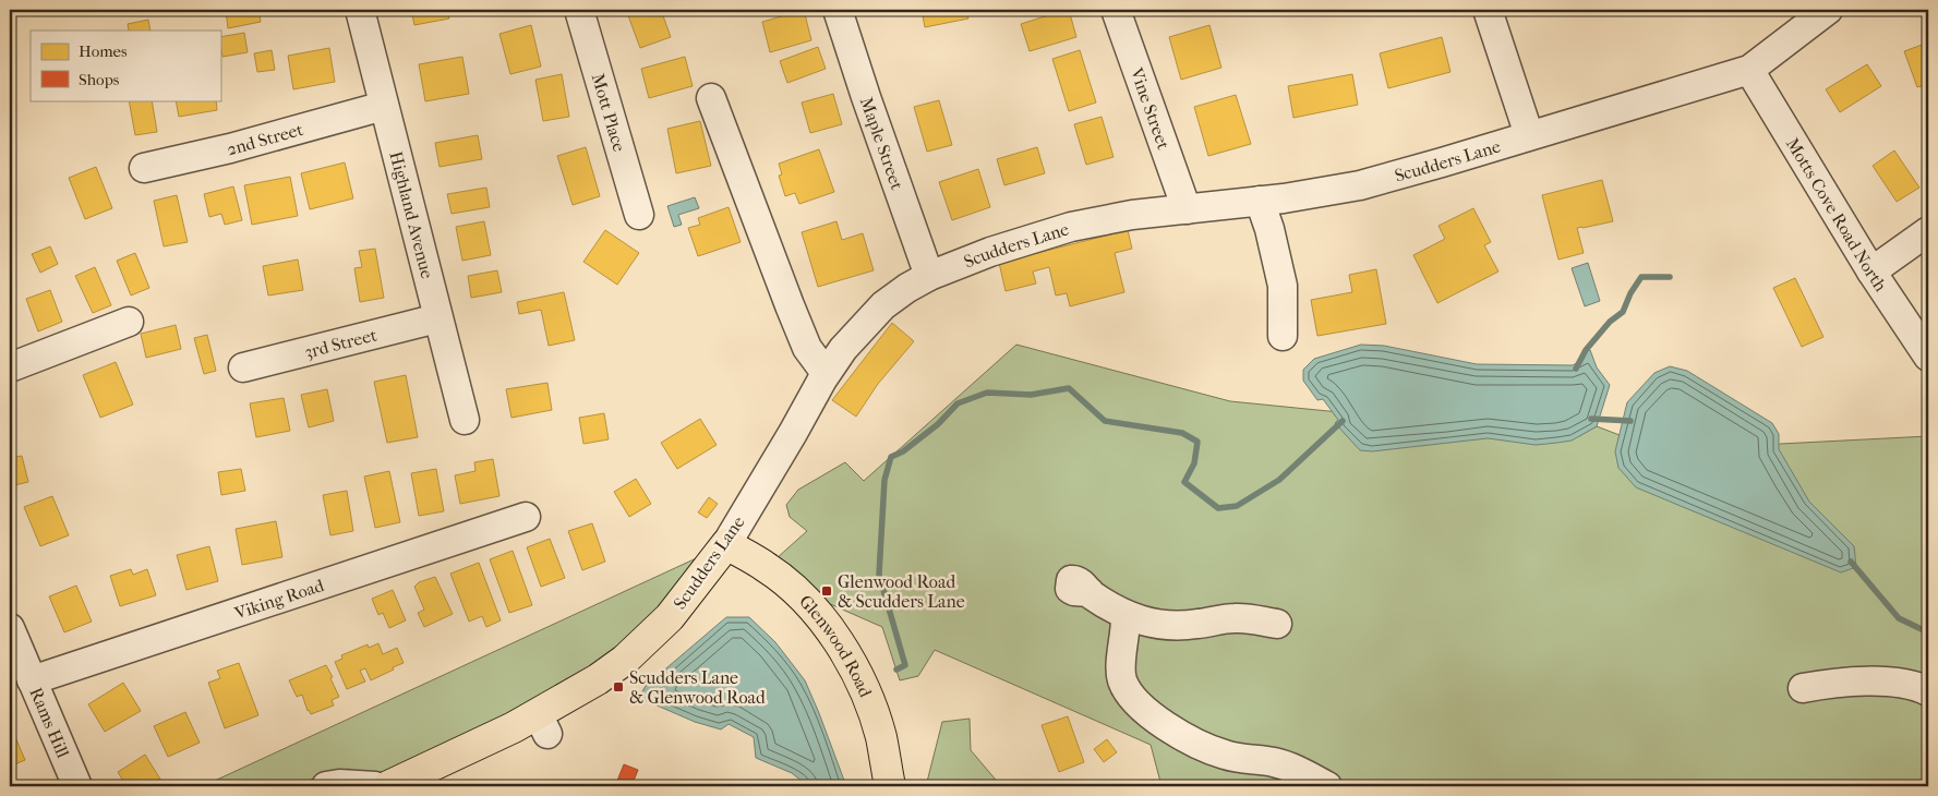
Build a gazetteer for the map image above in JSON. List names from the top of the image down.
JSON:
{
  "streets": {
    "main road": ["Scudders Lane", "Glenwood Road"],
    "street": [
      "Vine Street",
      "Mott Place",
      "2nd Street",
      "Maple Street",
      "Motts Cove Road North",
      "Highland Avenue",
      "3rd Street",
      "Viking Road",
      "Rams Hill"
    ]
  },
  "crossings": [
    ["Vine Street", "Scudders Lane"],
    ["2nd Street", "Highland Avenue"],
    ["Maple Street", "Scudders Lane"],
    ["Scudders Lane", "Motts Cove Road North"],
    ["Scudders Lane", "Glenwood Road"],
    ["Highland Avenue", "3rd Street"],
    ["Viking Road", "Rams Hill"]
  ],
  "places": {
    "transit": ["Glenwood Road & Scudders Lane", "Scudders Lane & Glenwood Road"]
  },
  "legend": ["Homes", "Shops"]
}
